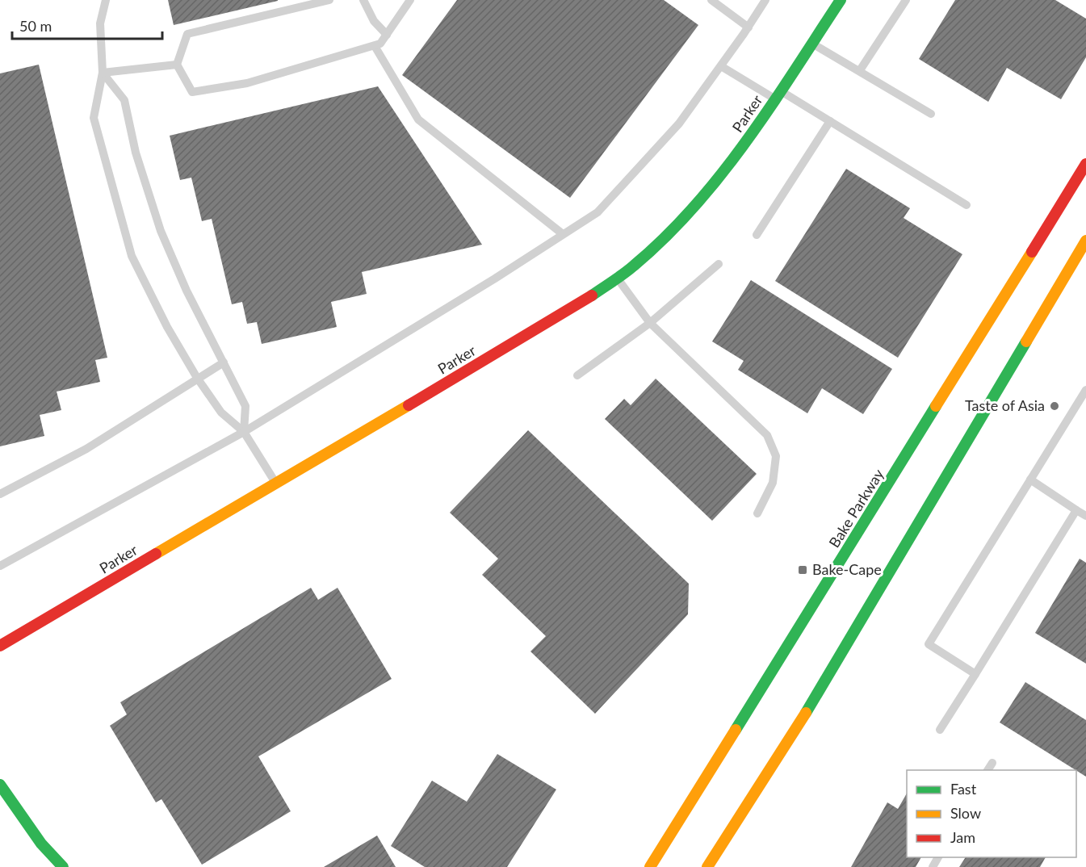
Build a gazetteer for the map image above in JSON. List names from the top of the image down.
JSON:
{
  "streets": {
    "main road": ["Parker", "Bake Parkway"]
  },
  "places": {
    "other": ["Taste of Asia"],
    "transit": ["Bake-Cape"]
  },
  "legend": ["Fast", "Slow", "Jam"],
  "scale_bar": "50 m"
}
